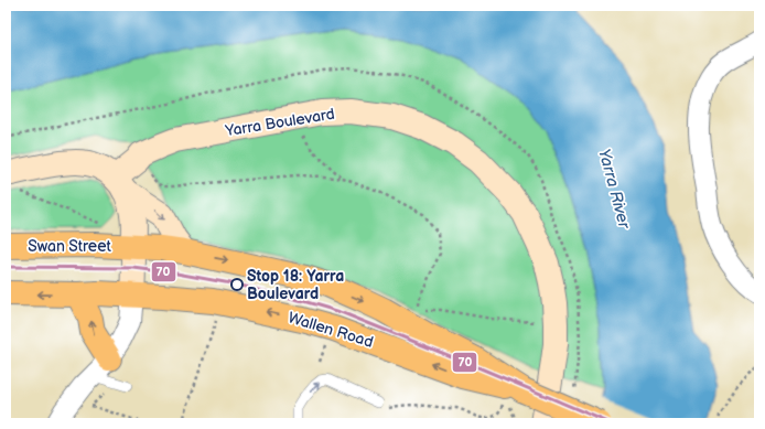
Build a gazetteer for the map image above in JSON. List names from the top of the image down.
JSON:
{
  "streets": {
    "main road": ["Swan Street", "Wallen Road"],
    "street": ["Yarra Boulevard"]
  },
  "crossings": [
    ["Swan Street", "Wallen Road"]
  ],
  "water": ["Yarra River"],
  "places": ["Stop 18: Yarra Boulevard"],
  "lines": ["transit line 70"]
}
